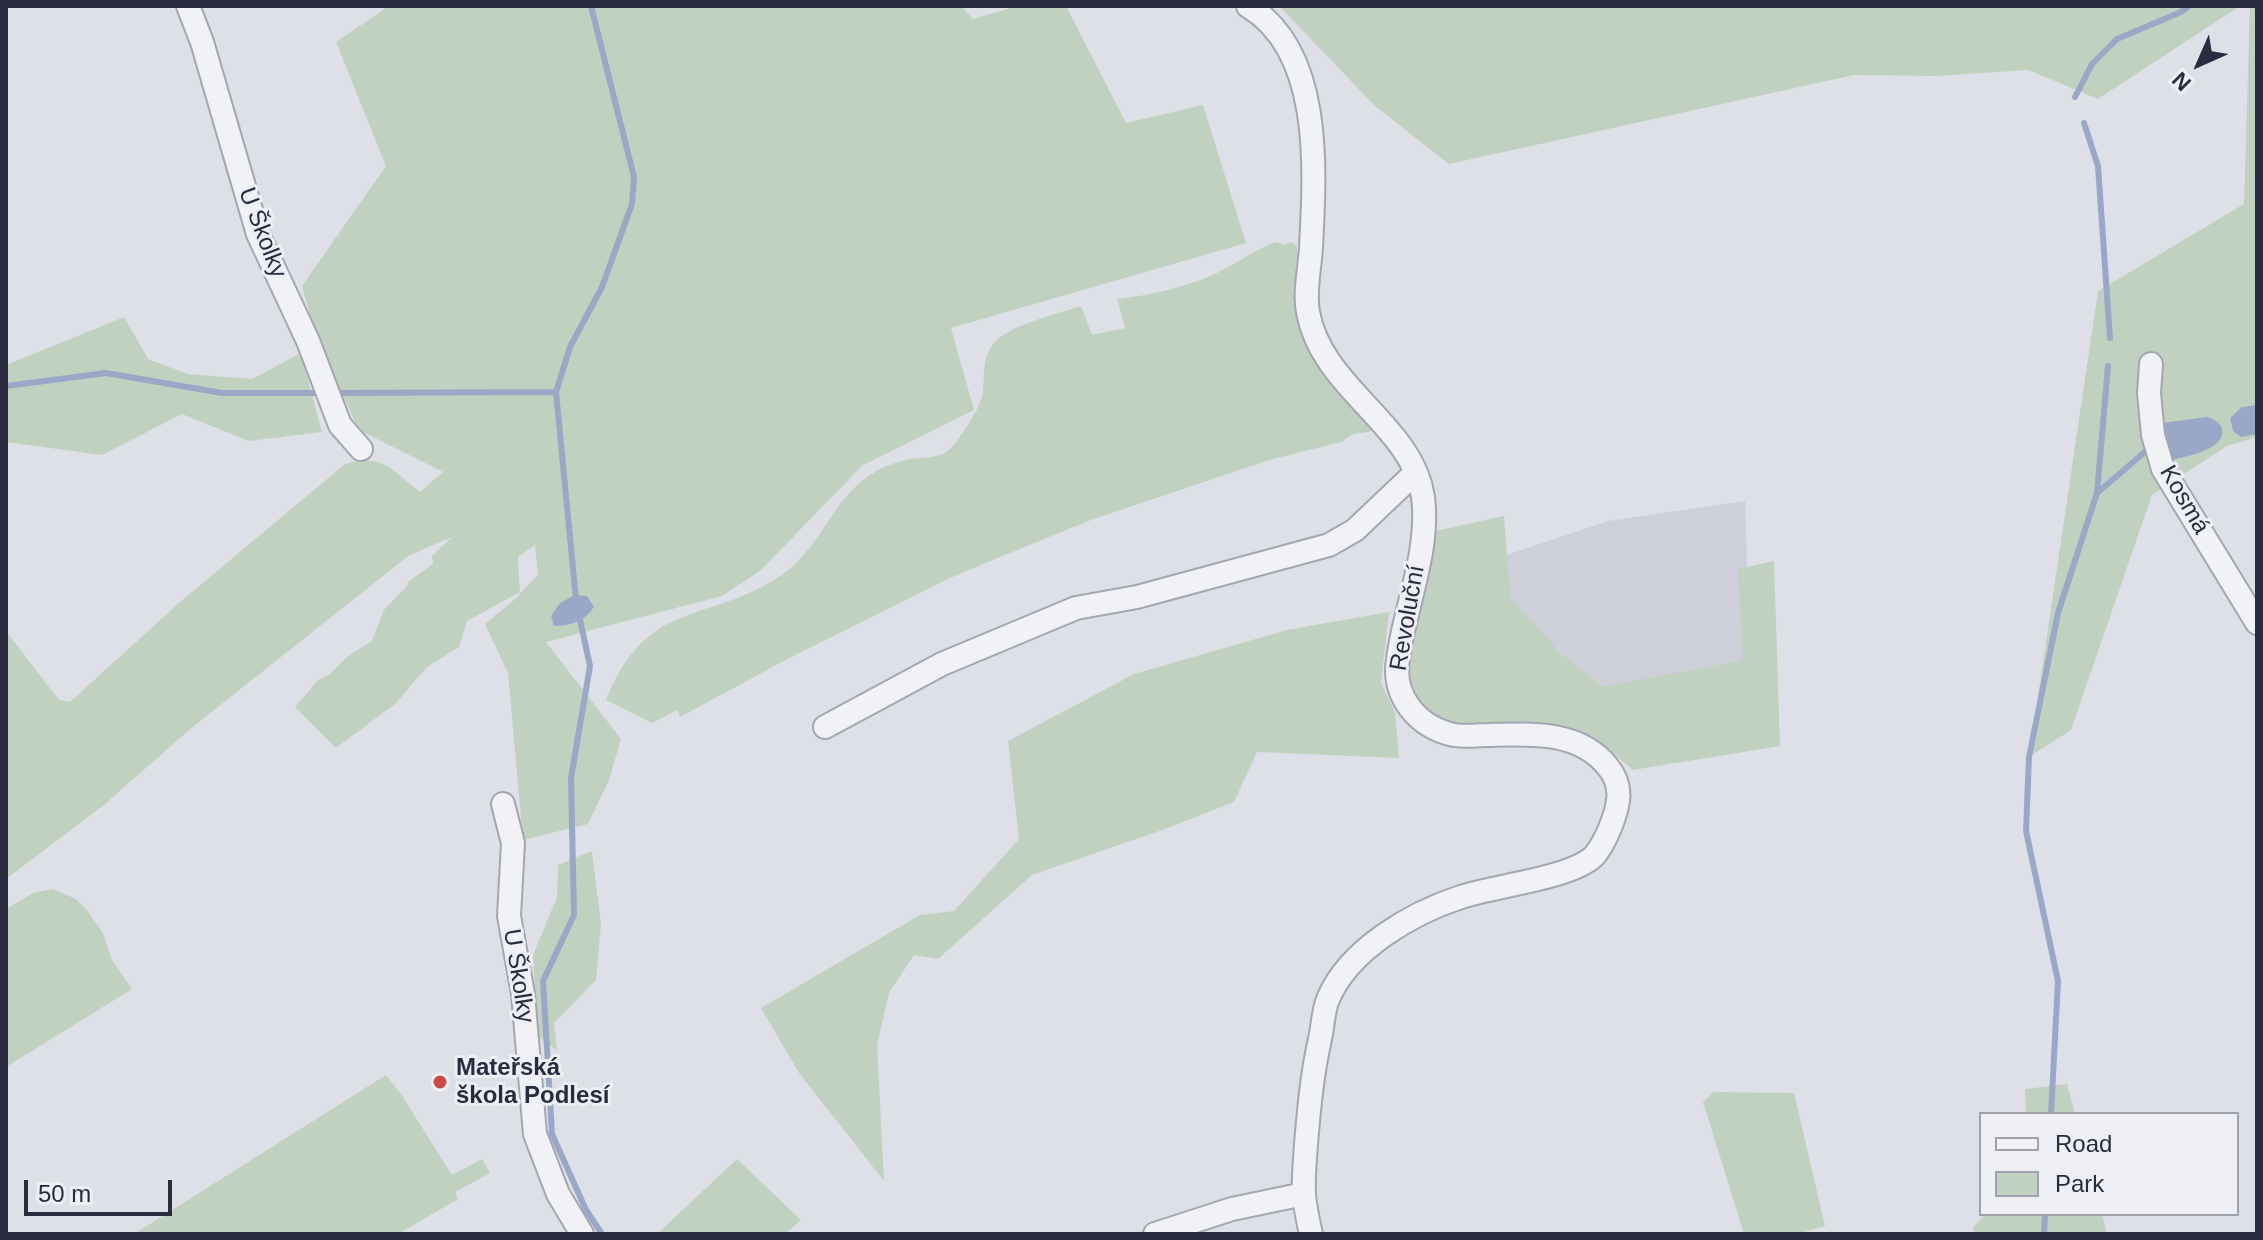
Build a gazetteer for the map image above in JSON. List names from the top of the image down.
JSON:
{
  "streets": {
    "street": ["U Školky", "Kosmá", "Revoluční"]
  },
  "places": ["Mateřská škola Podlesí"],
  "legend": ["Road", "Park"],
  "scale_bar": "50 m",
  "north": "bottom left"
}
